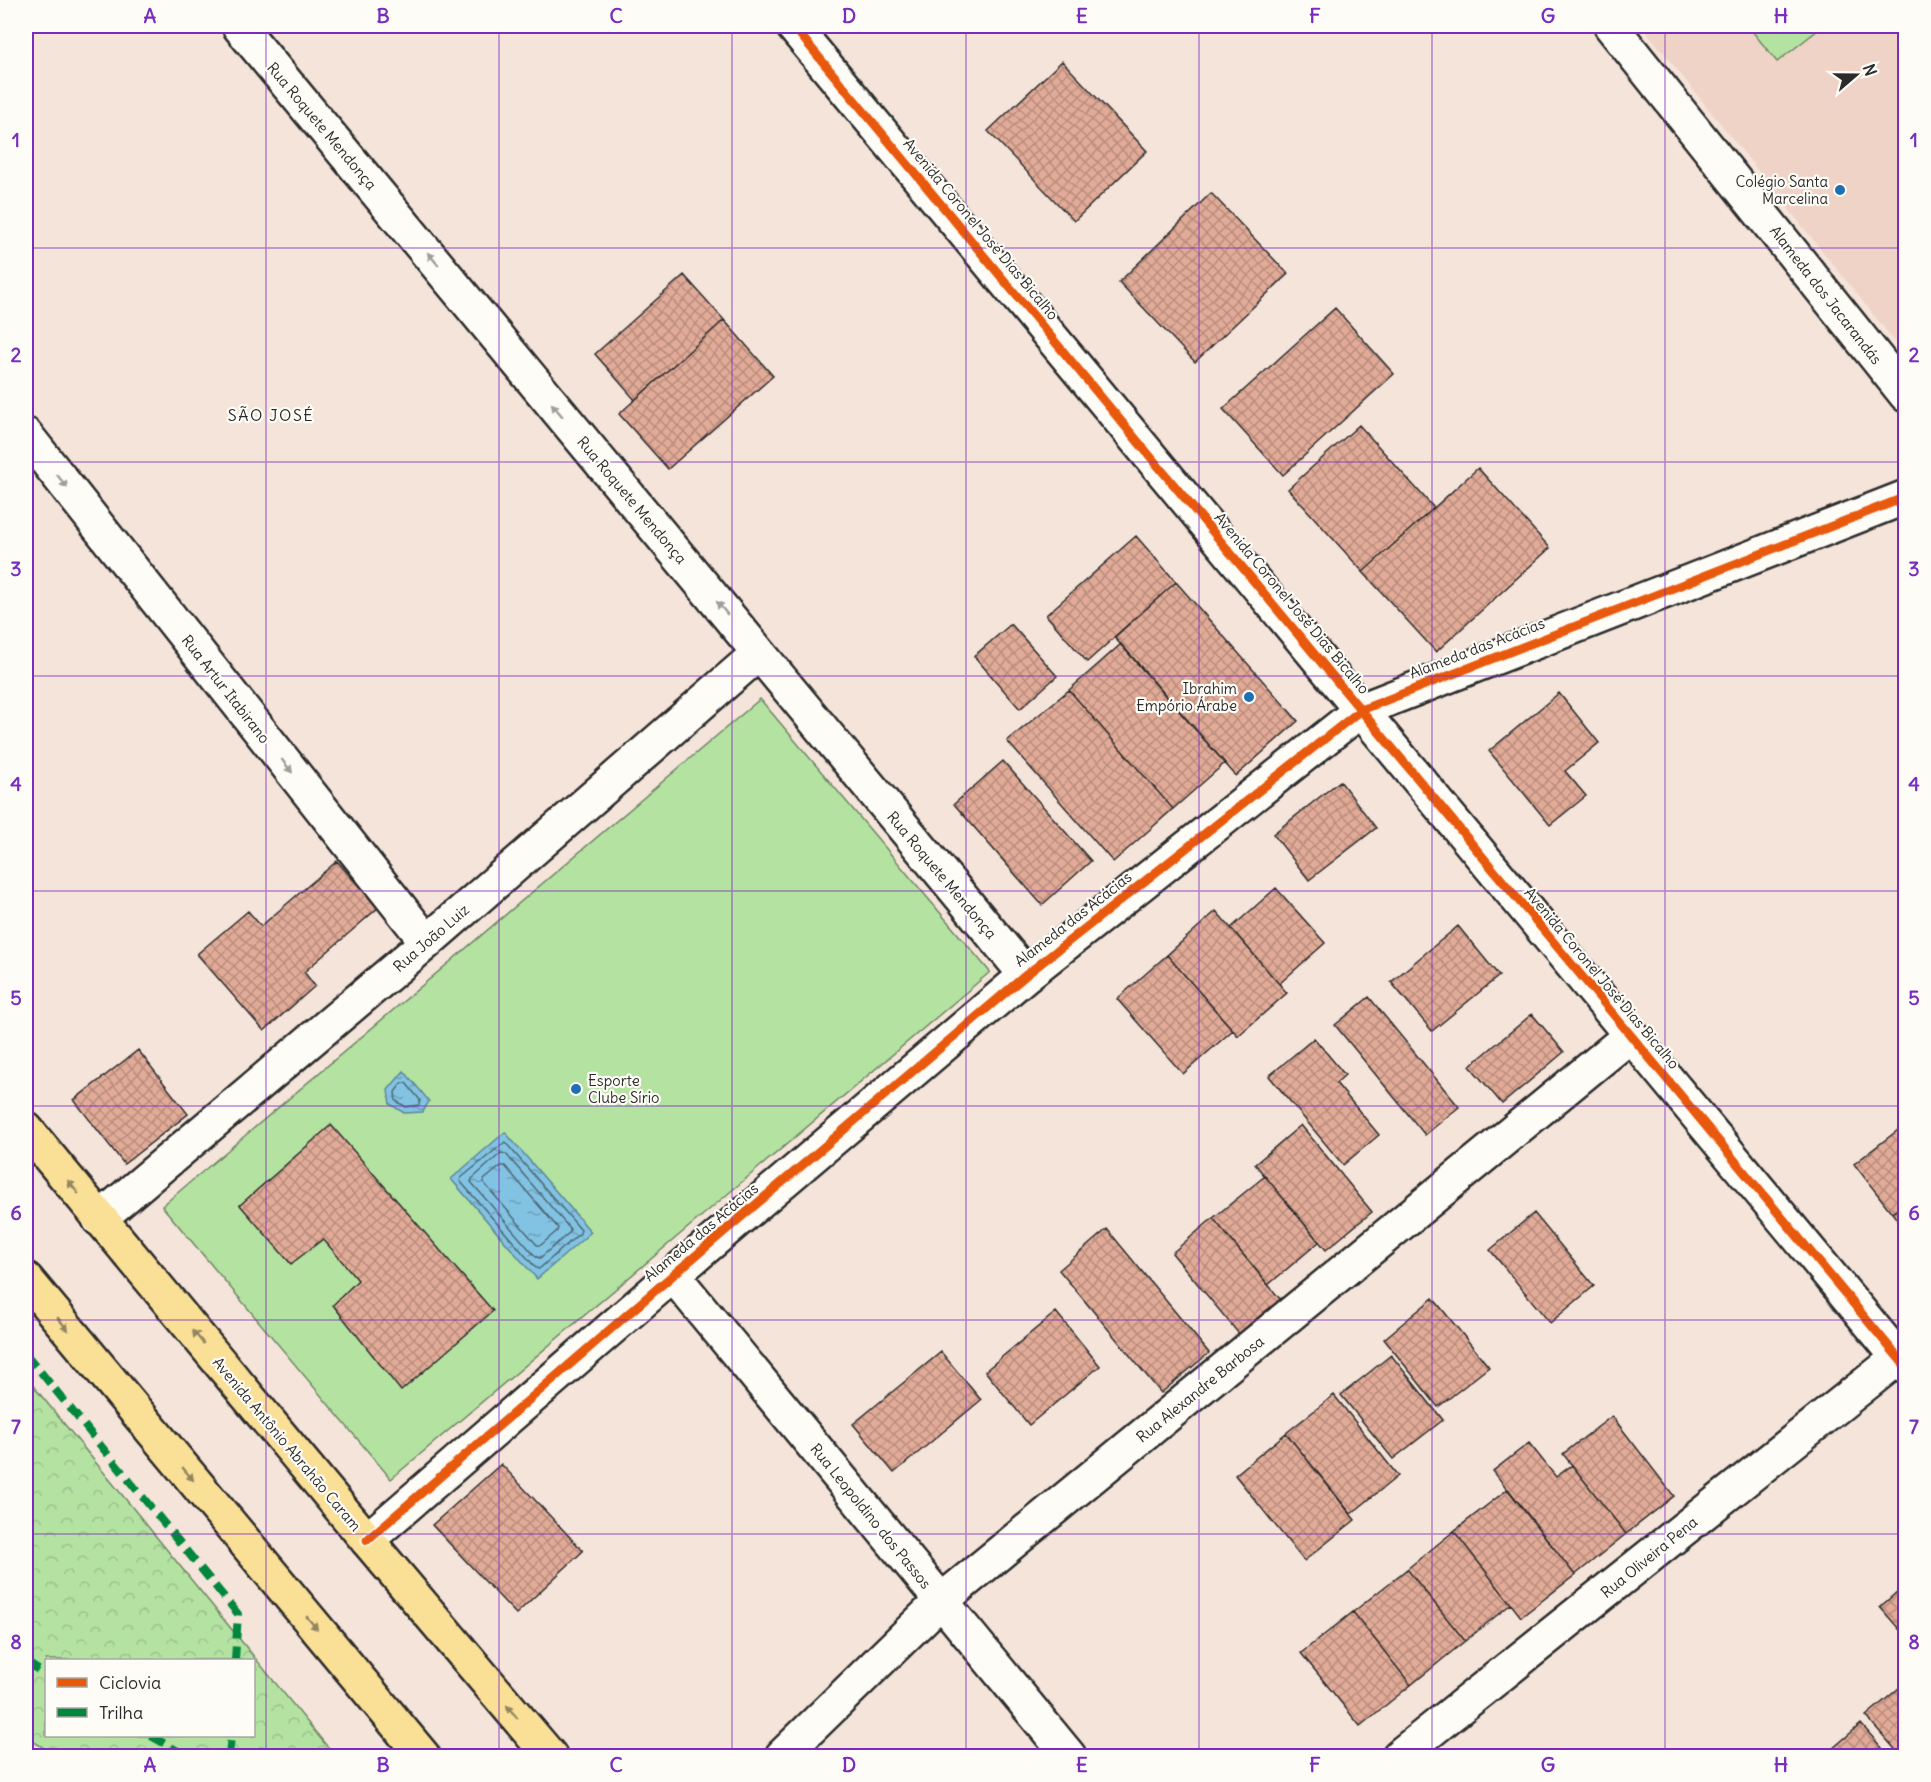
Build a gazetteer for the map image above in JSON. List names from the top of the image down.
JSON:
{
  "streets": {
    "main road": ["Avenida Antônio Abrahão Caram"],
    "street": [
      "Rua Roquete Mendonça",
      "Avenida Coronel José Dias Bicalho",
      "Alameda dos Jacarandás",
      "Alameda das Acácias",
      "Rua Artur Itabirano",
      "Rua João Luiz",
      "Rua Alexandre Barbosa",
      "Rua Leopoldino dos Passos",
      "Rua Oliveira Pena"
    ]
  },
  "crossings": [
    ["Rua Roquete Mendonça", "Alameda das Acácias"],
    ["Rua Roquete Mendonça", "Rua João Luiz"],
    ["Avenida Coronel José Dias Bicalho", "Alameda das Acácias"],
    ["Avenida Coronel José Dias Bicalho", "Rua Alexandre Barbosa"],
    ["Avenida Coronel José Dias Bicalho", "Rua Oliveira Pena"],
    ["Alameda das Acácias", "Avenida Antônio Abrahão Caram"],
    ["Alameda das Acácias", "Rua Leopoldino dos Passos"],
    ["Rua Artur Itabirano", "Rua João Luiz"],
    ["Rua João Luiz", "Avenida Antônio Abrahão Caram"],
    ["Rua Alexandre Barbosa", "Rua Leopoldino dos Passos"]
  ],
  "one_way": ["Rua Roquete Mendonça", "Rua Artur Itabirano"],
  "districts": ["SÃO JOSÉ"],
  "places": ["Colégio Santa Marcelina", "Ibrahim Empório Árabe", "Esporte Clube Sírio"],
  "legend": ["Ciclovia", "Trilha"],
  "north": "right",
  "grid": {
    "columns": [
      "A",
      "B",
      "C",
      "D",
      "E",
      "F",
      "G",
      "H"
    ],
    "rows": [
      "1",
      "2",
      "3",
      "4",
      "5",
      "6",
      "7",
      "8"
    ]
  }
}
